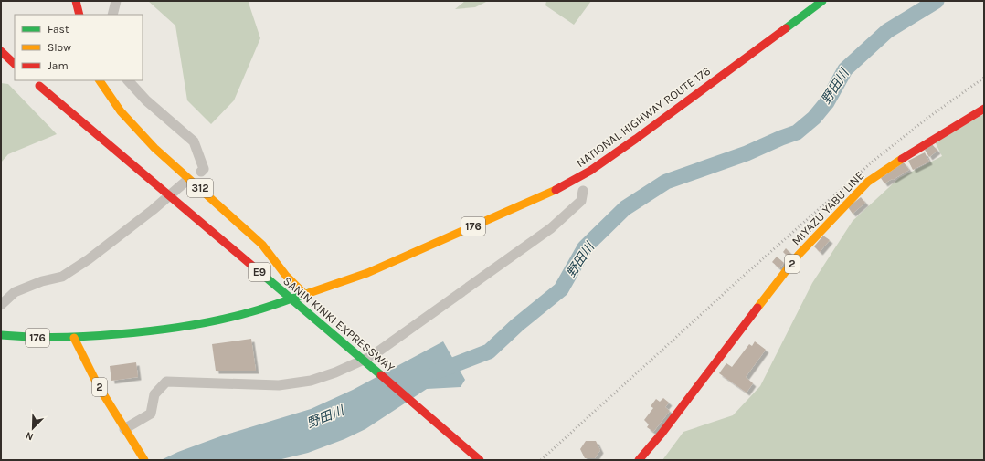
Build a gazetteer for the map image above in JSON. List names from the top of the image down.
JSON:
{
  "streets": {
    "main road": [
      "NATIONAL HIGHWAY ROUTE 176",
      "312",
      "MIYAZU YABU LINE",
      "176",
      "2",
      "E9",
      "SANIN KINKI EXPRESSWAY"
    ]
  },
  "crossings": [
    ["NATIONAL HIGHWAY ROUTE 176", "312"],
    ["NATIONAL HIGHWAY ROUTE 176", "2"]
  ],
  "water": ["野田川"],
  "legend": ["Fast", "Slow", "Jam"],
  "north": "bottom left"
}
